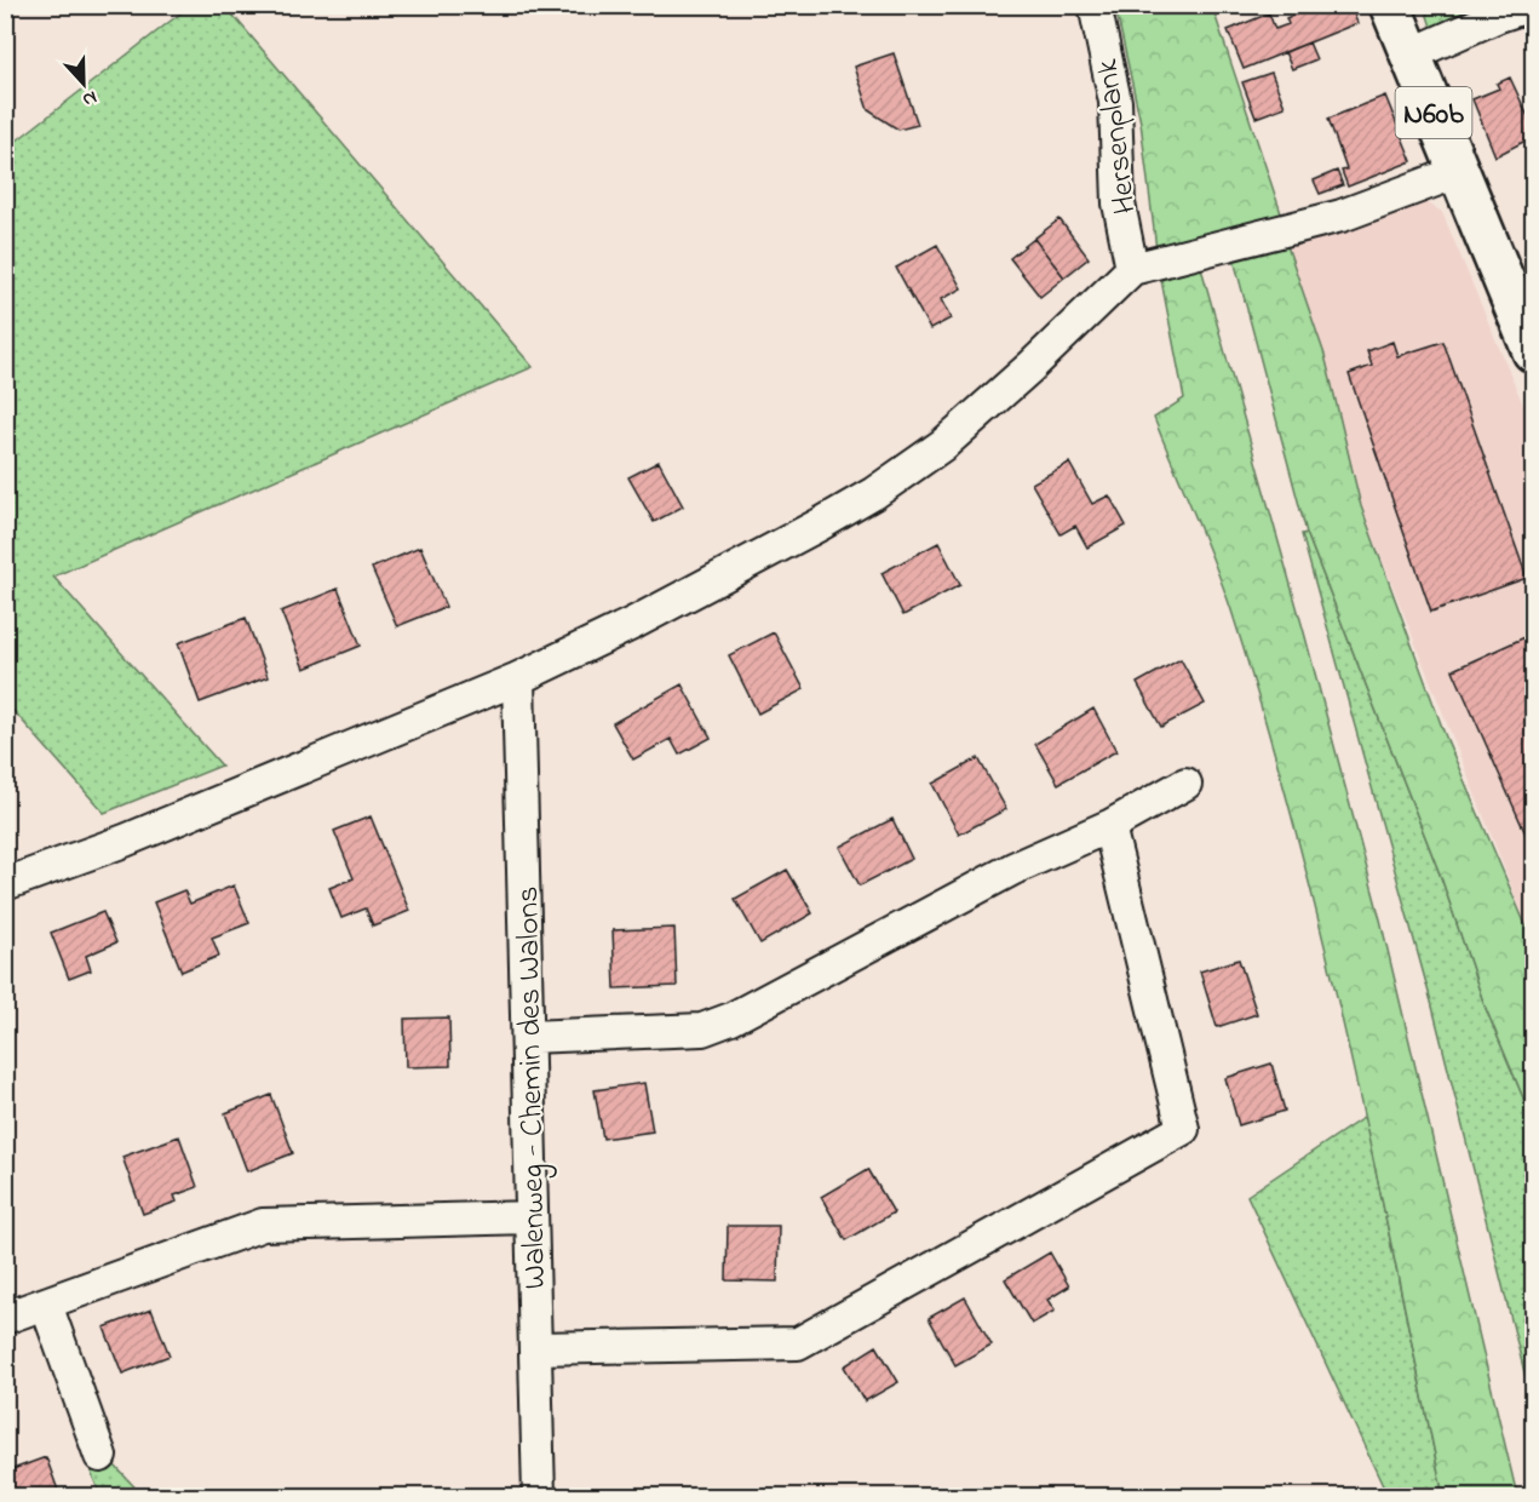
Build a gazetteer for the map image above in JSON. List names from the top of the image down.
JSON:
{
  "streets": {
    "main road": ["N60b"],
    "street": ["Hersenplank", "Walenweg - Chemin des Walons"]
  },
  "north": "bottom"
}
